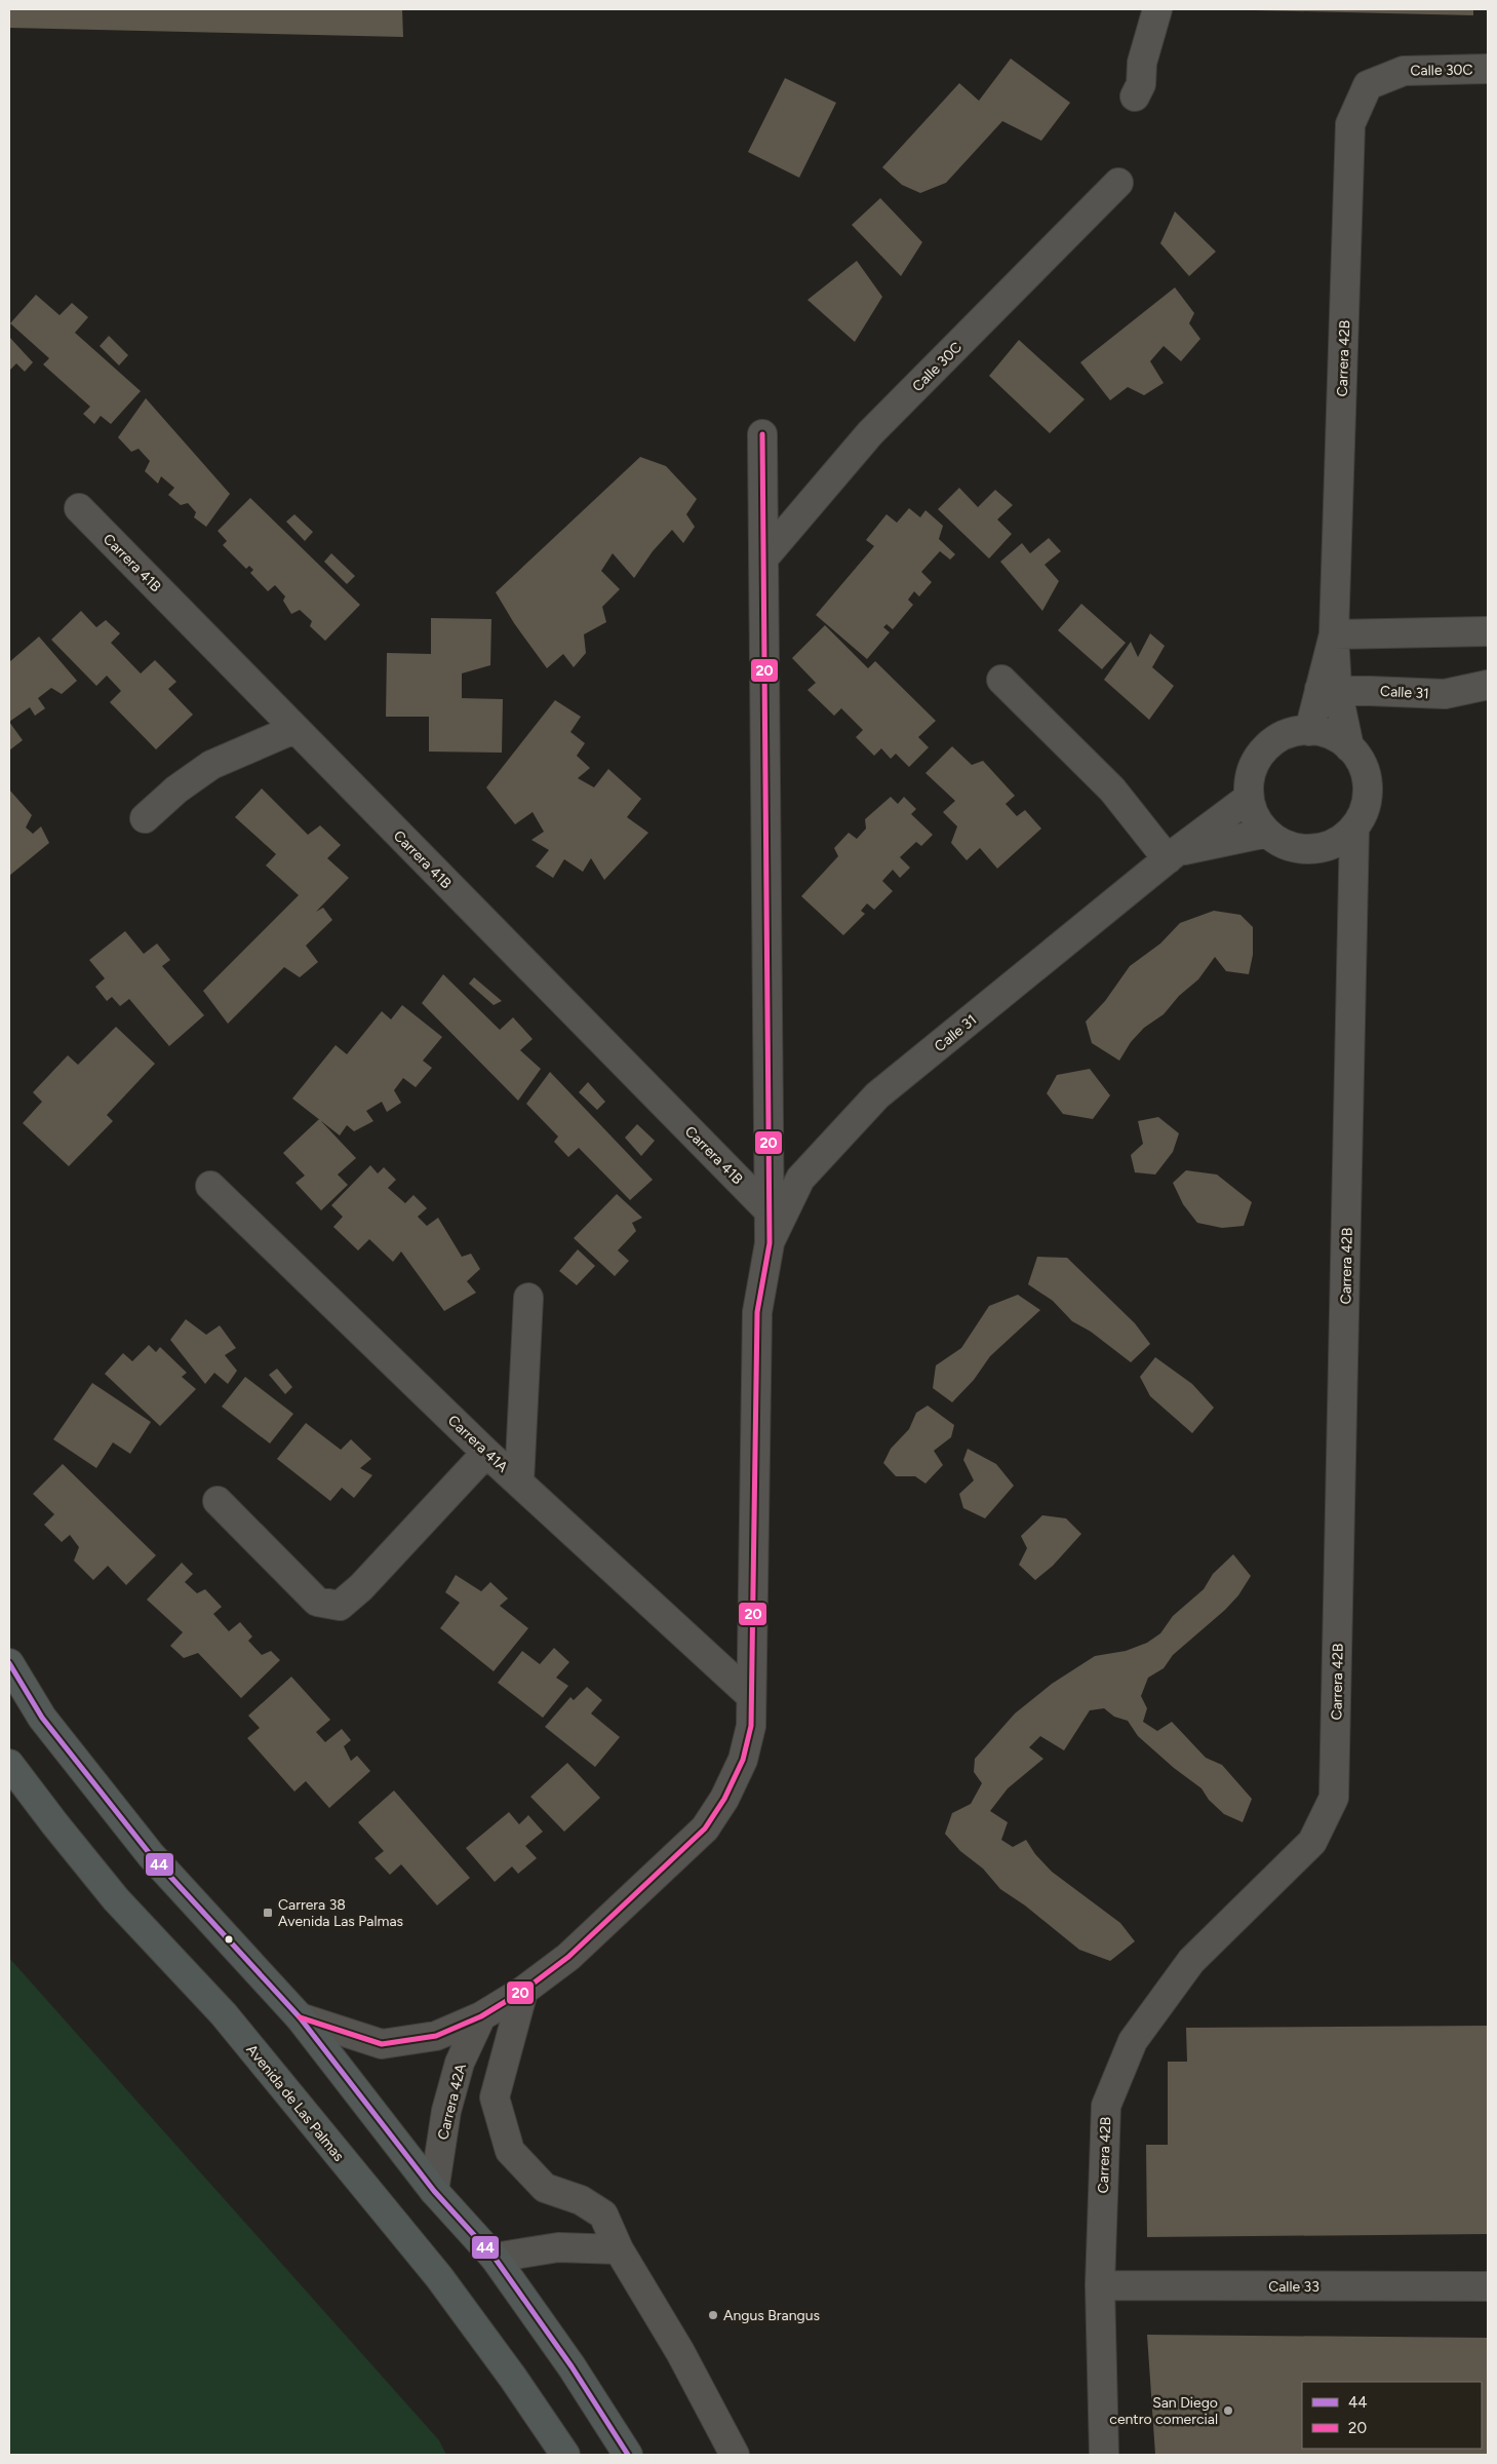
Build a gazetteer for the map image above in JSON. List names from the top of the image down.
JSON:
{
  "streets": {
    "main road": ["Avenida de Las Palmas"],
    "street": [
      "Calle 30C",
      "Carrera 42B",
      "Carrera 41B",
      "Calle 31",
      "Carrera 41A",
      "Carrera 42A",
      "Calle 33"
    ]
  },
  "crossings": [
    ["Calle 30C", "Carrera 42B"],
    ["Carrera 42B", "Calle 31"],
    ["Carrera 42B", "Calle 33"]
  ],
  "places": {
    "transit": ["Carrera 38 Avenida Las Palmas"],
    "other": ["Angus Brangus", "San Diego centro comercial"]
  },
  "lines": ["transit line 20", "transit line 44"],
  "legend": ["44", "20"]
}
